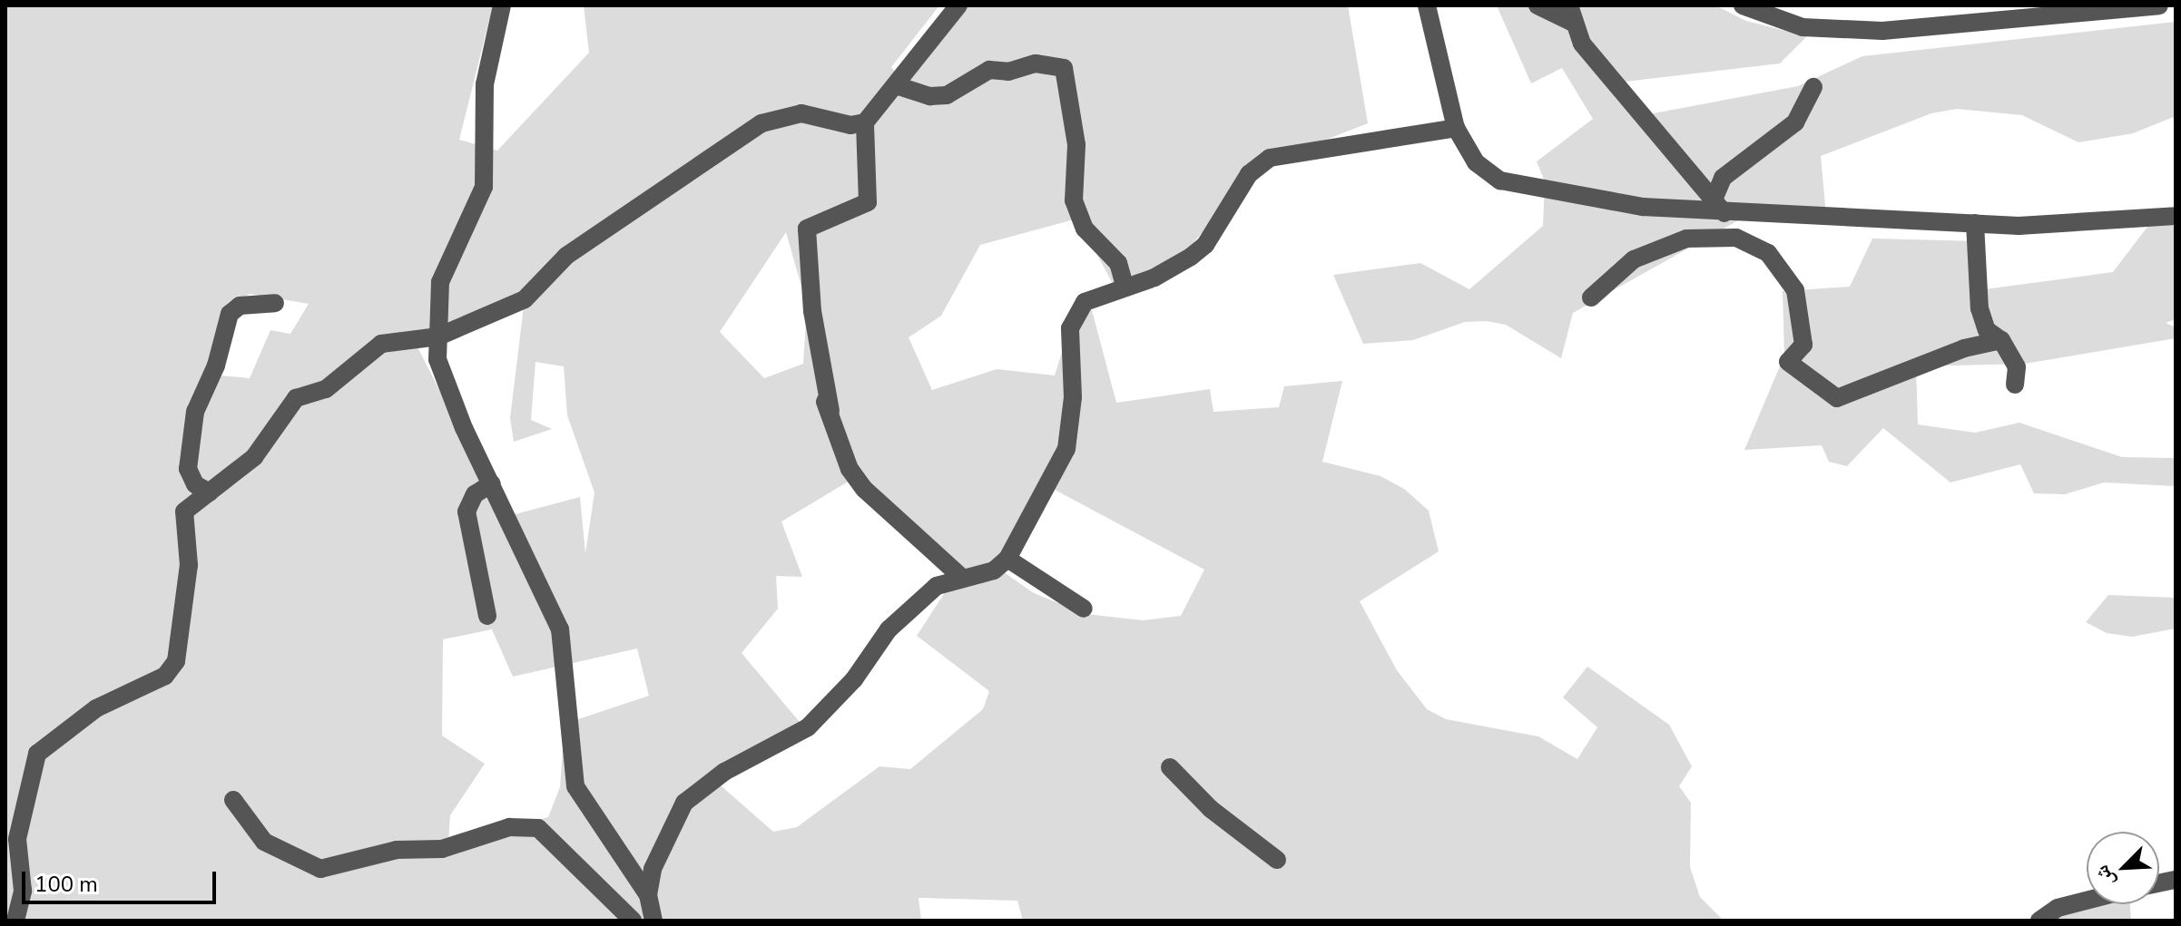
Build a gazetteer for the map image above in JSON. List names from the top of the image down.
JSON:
{
  "scale_bar": "100 m",
  "north": "bottom left"
}
